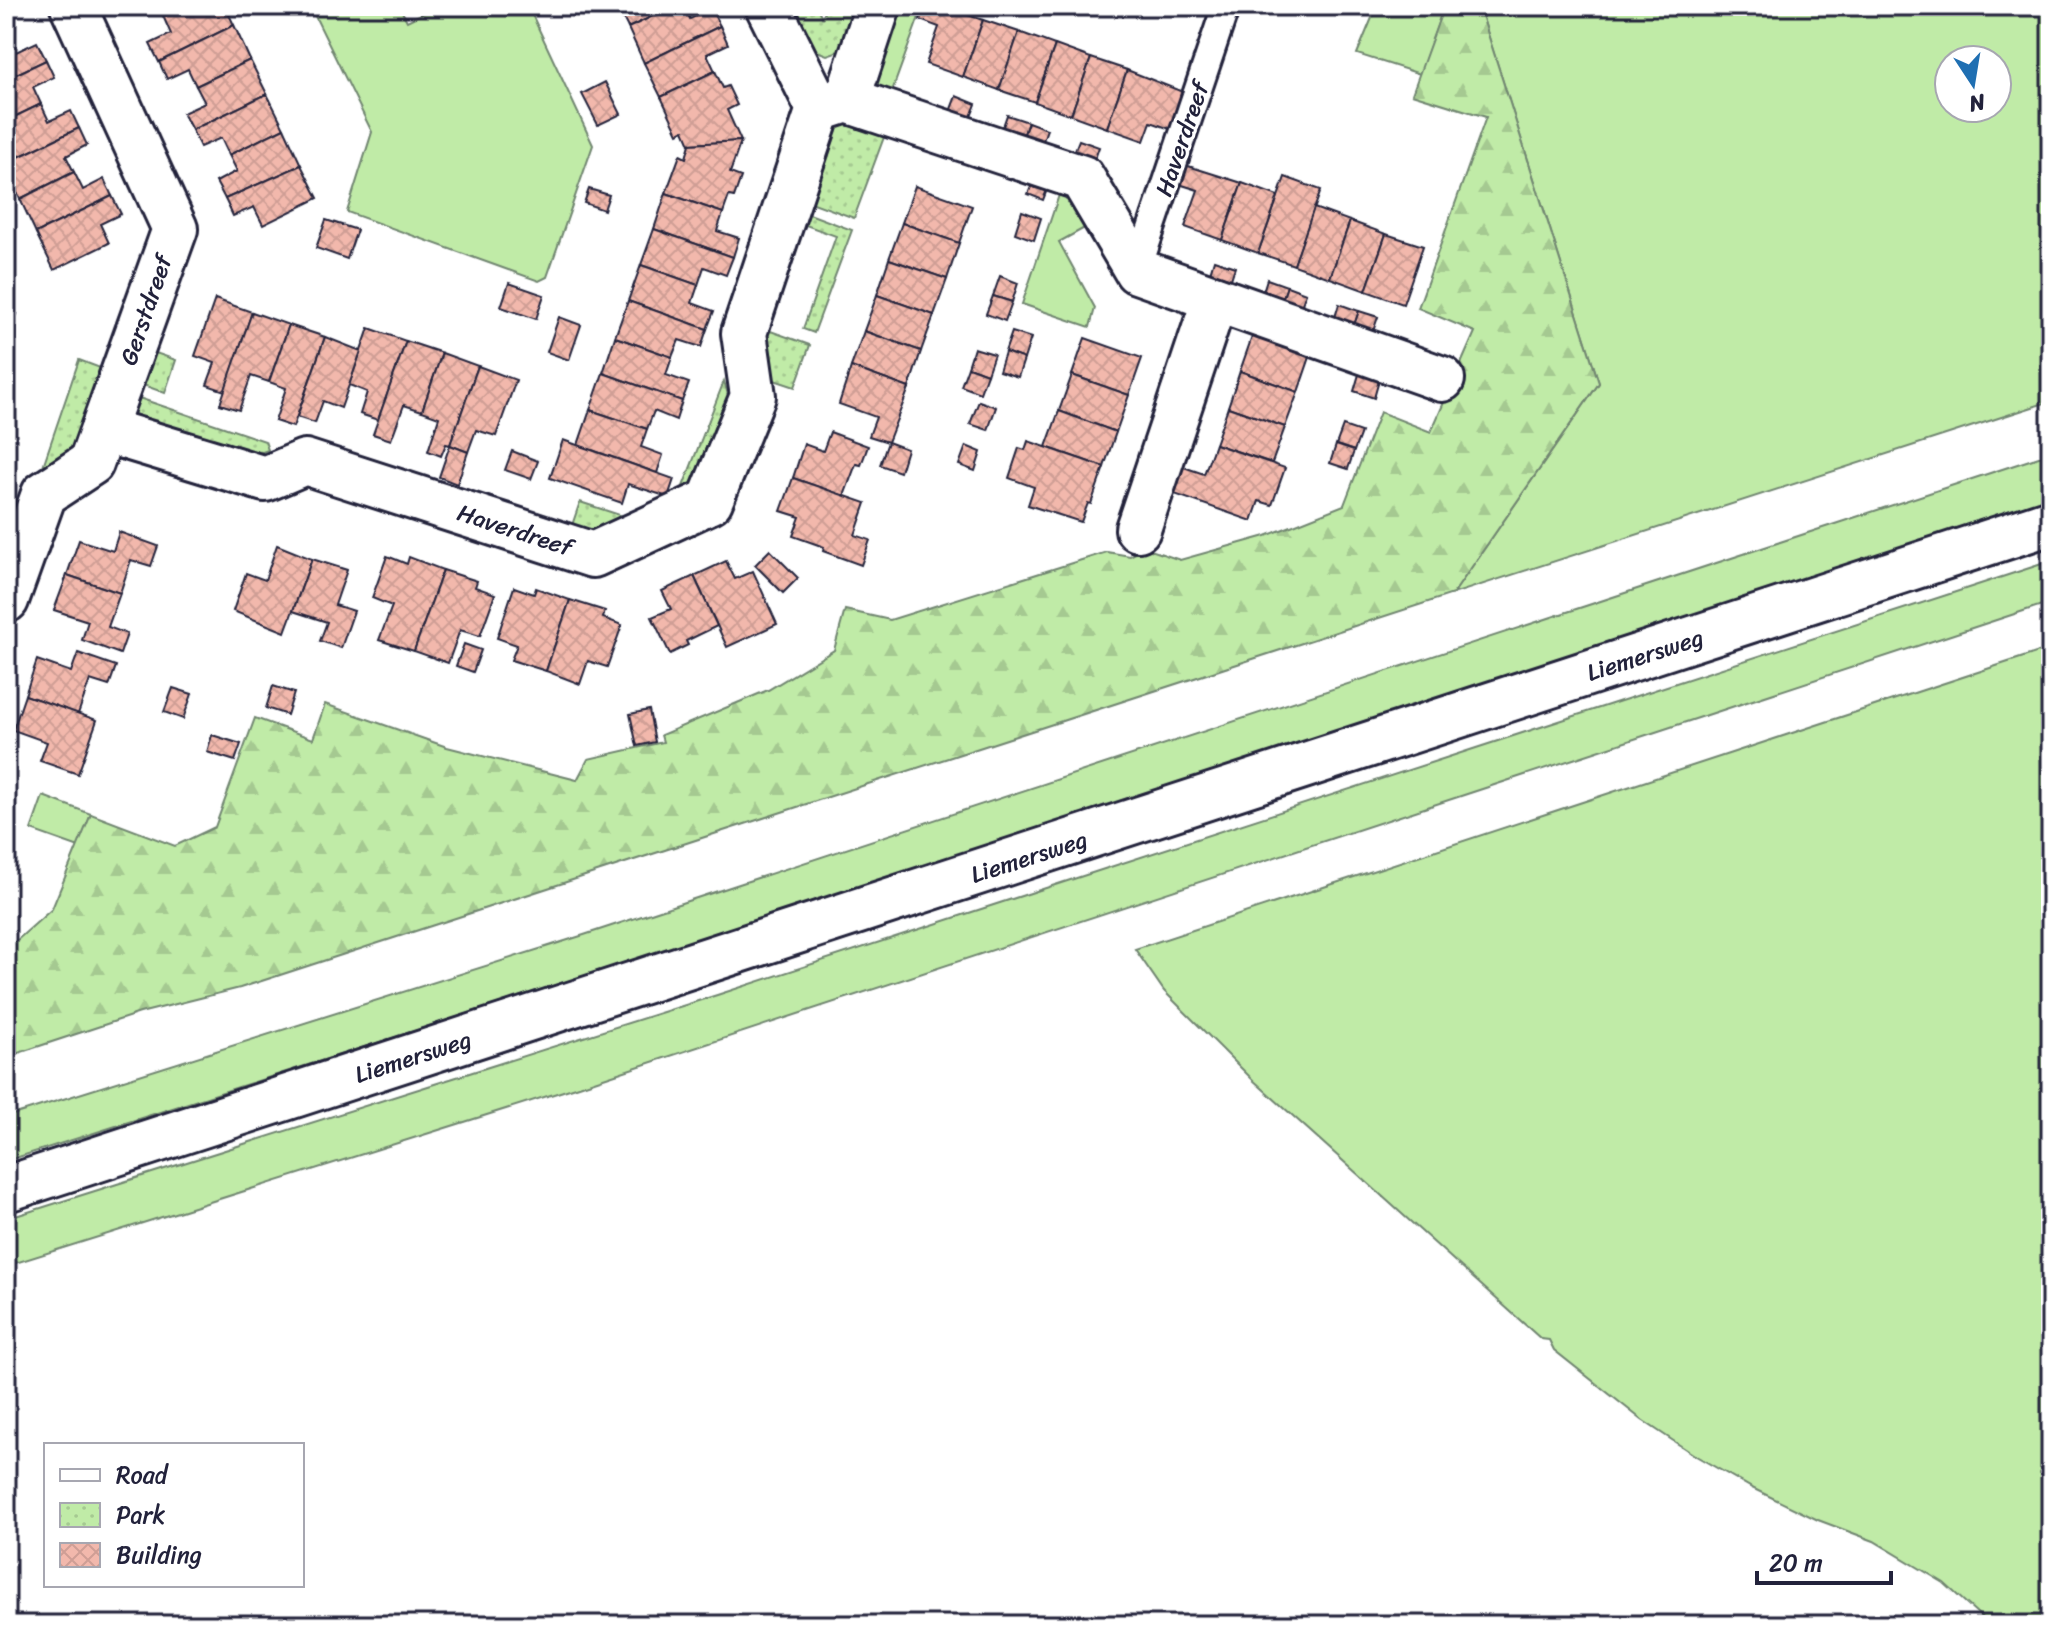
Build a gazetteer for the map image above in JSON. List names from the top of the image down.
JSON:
{
  "streets": {
    "street": ["Haverdreef", "Gerstdreef", "Liemersweg"]
  },
  "crossings": [
    ["Haverdreef", "Gerstdreef"]
  ],
  "legend": ["Road", "Park", "Building"],
  "scale_bar": "20 m",
  "north": "bottom"
}
